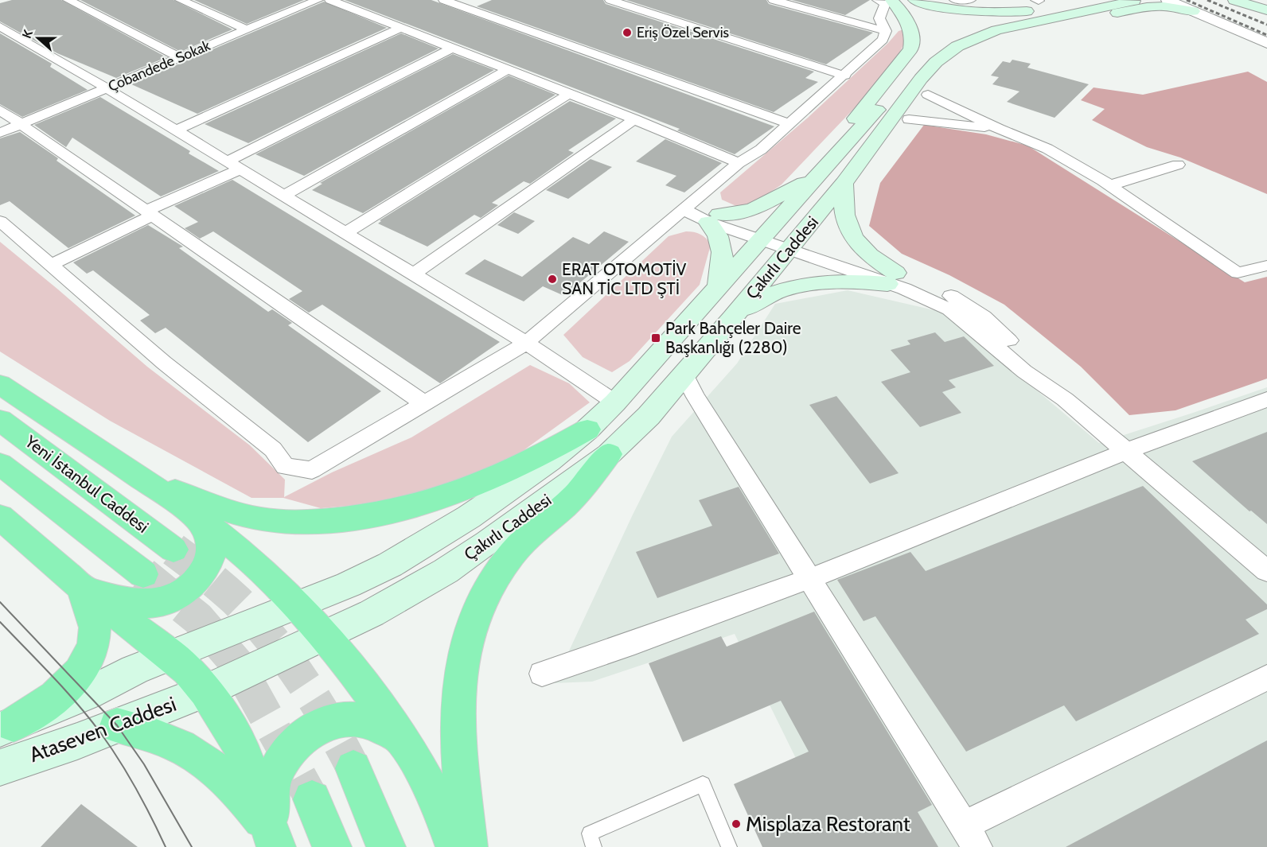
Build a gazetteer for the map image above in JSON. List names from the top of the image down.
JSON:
{
  "streets": {
    "highway": ["Yeni İstanbul Caddesi"],
    "main road": ["Çakırlı Caddesi", "Ataseven Caddesi"],
    "street": ["Çobandede Sokak"]
  },
  "crossings": [
    ["Çakırlı Caddesi", "Ataseven Caddesi"]
  ],
  "places": {
    "other": ["Eriş Özel Servis", "ERAT OTOMOTİV SAN TİC LTD ŞTİ", "Misplaza Restorant"],
    "transit": ["Park Bahçeler Dai̇re Başkanlığı (2280)"]
  },
  "north": "left"
}
